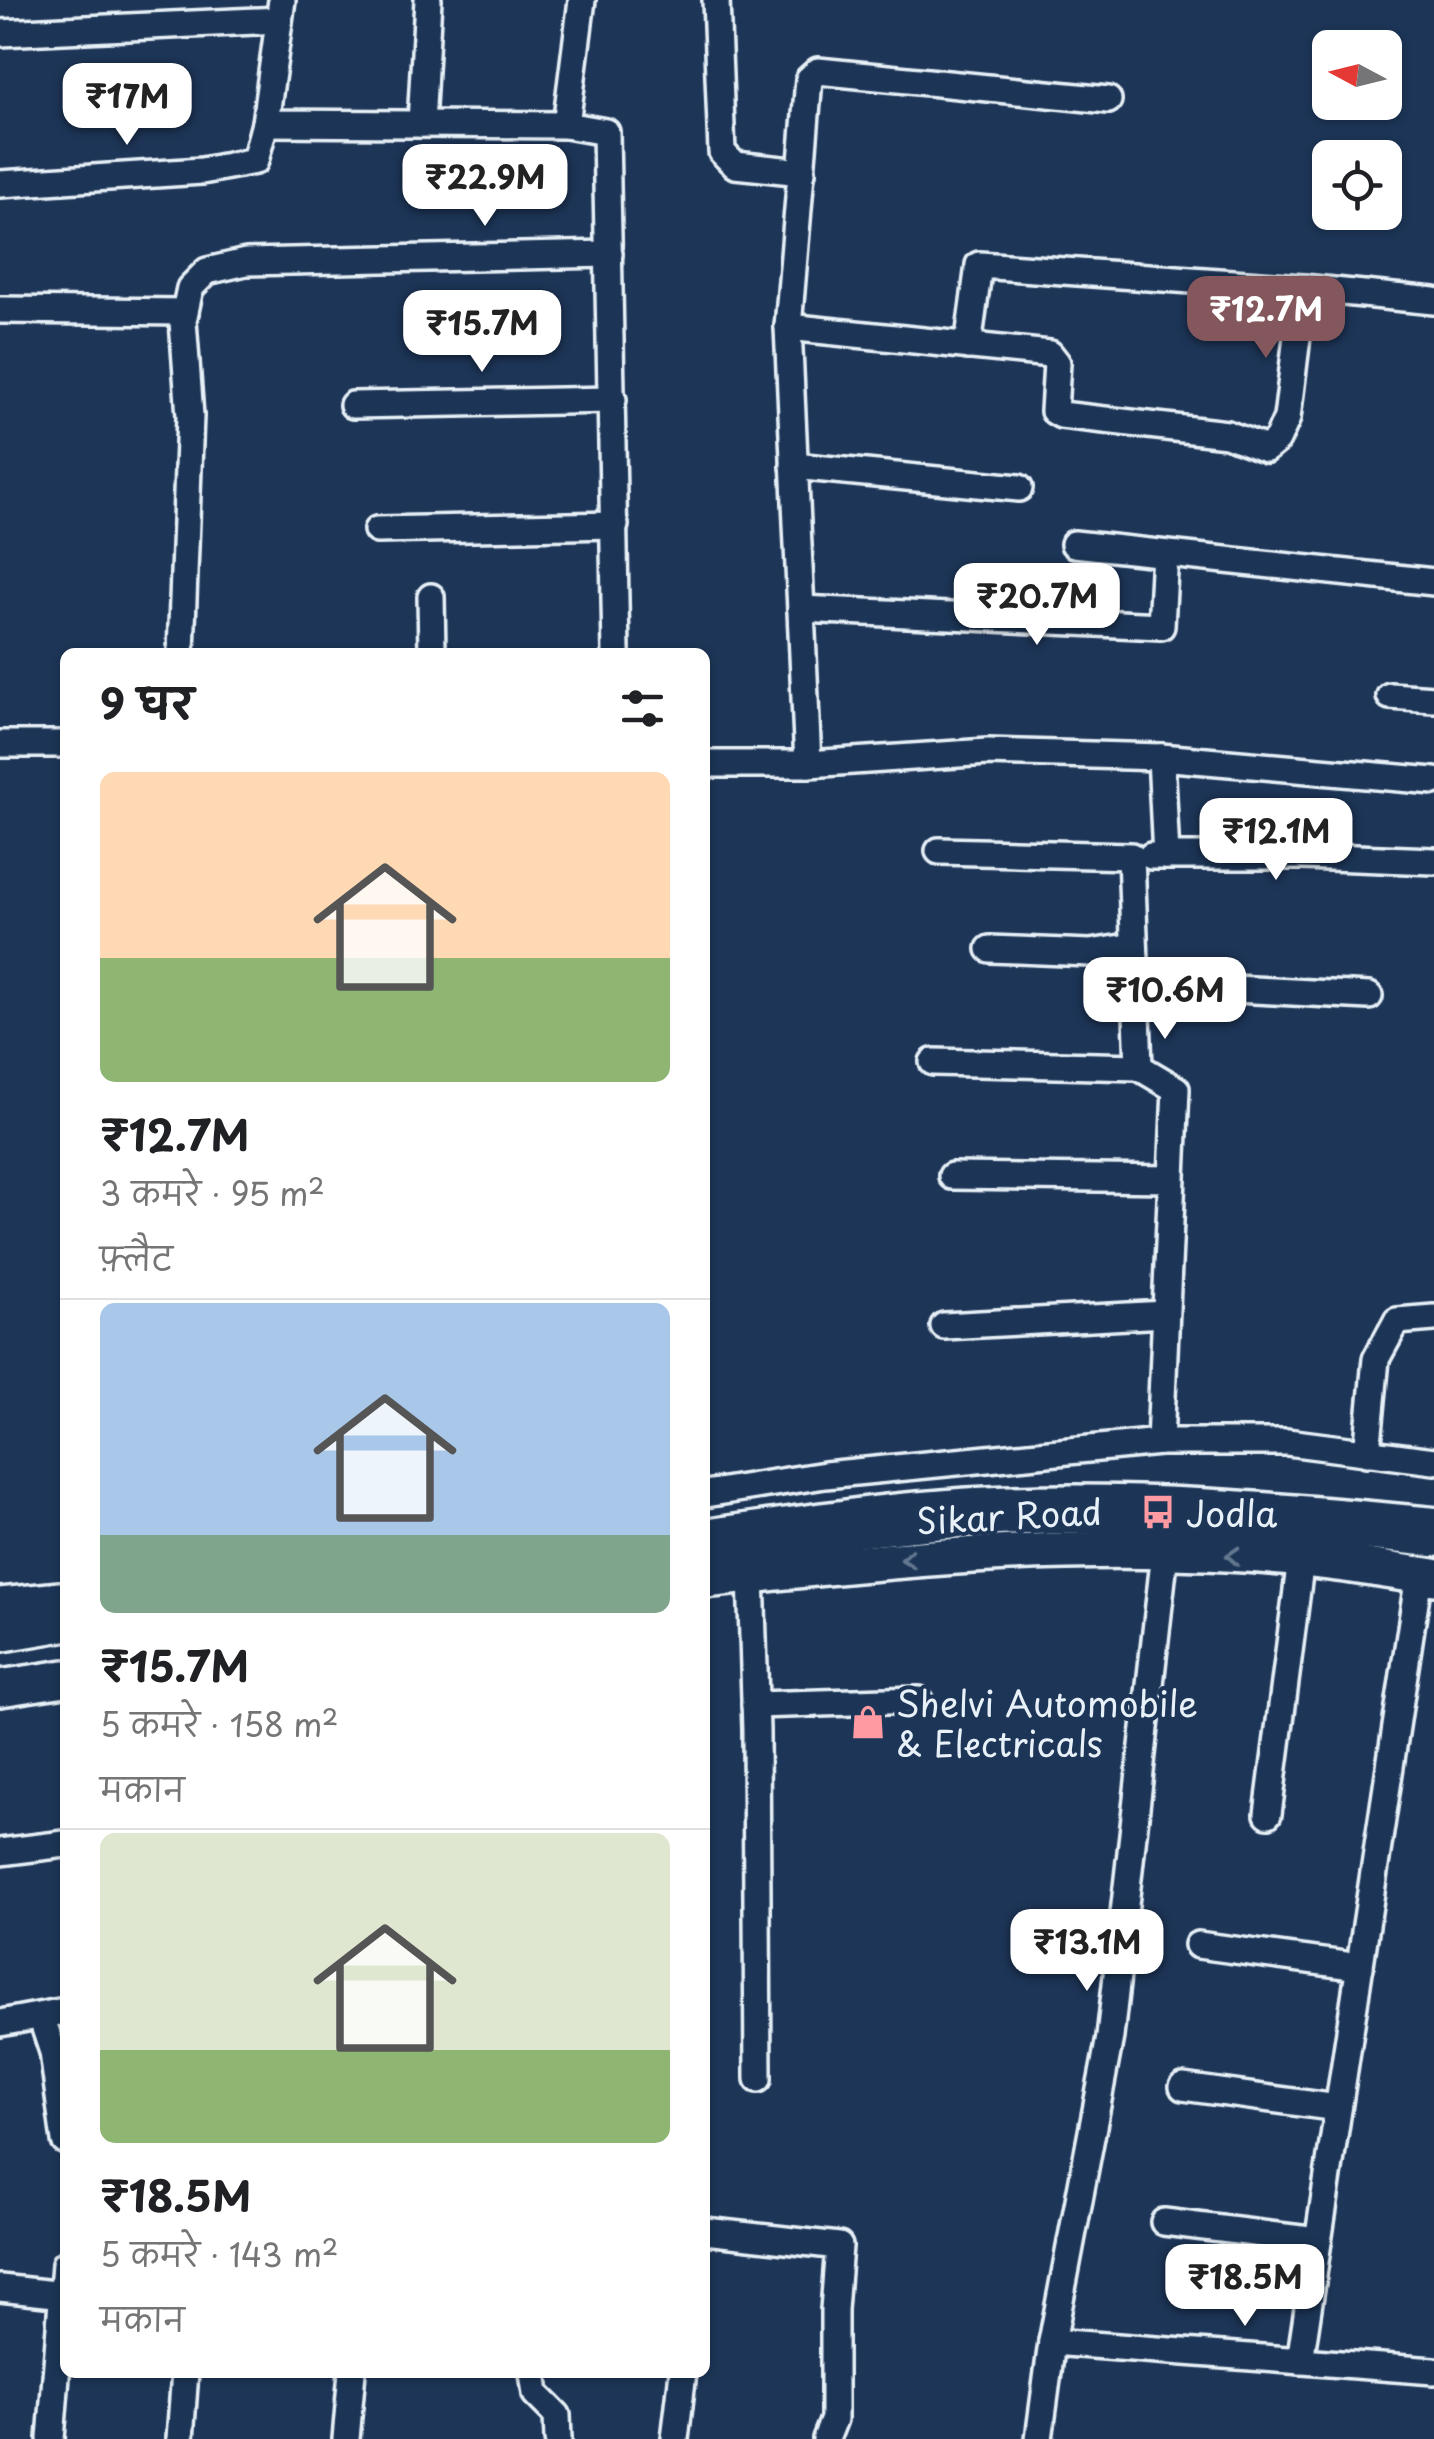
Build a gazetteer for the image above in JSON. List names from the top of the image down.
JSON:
{
  "streets": {
    "highway": ["Sikar Road"]
  },
  "places": {
    "bus stop": ["Jodla"],
    "shop": ["Shelvi Automobile & Electricals"]
  },
  "north": "left",
  "page": {
    "price": [
      "₹17M",
      "₹22.9M",
      "₹12.7M",
      "₹15.7M",
      "₹20.7M",
      "₹12.1M",
      "₹10.6M",
      "₹13.1M",
      "₹18.5M"
    ],
    "heading": "9 घर",
    "list": [
      {
        "name": "₹12.7M",
        "note": "3 कमरे · 95 m² · फ़्लैट"
      },
      {
        "name": "₹15.7M",
        "note": "5 कमरे · 158 m² · मकान"
      },
      {
        "name": "₹18.5M",
        "note": "5 कमरे · 143 m² · मकान"
      }
    ]
  }
}
